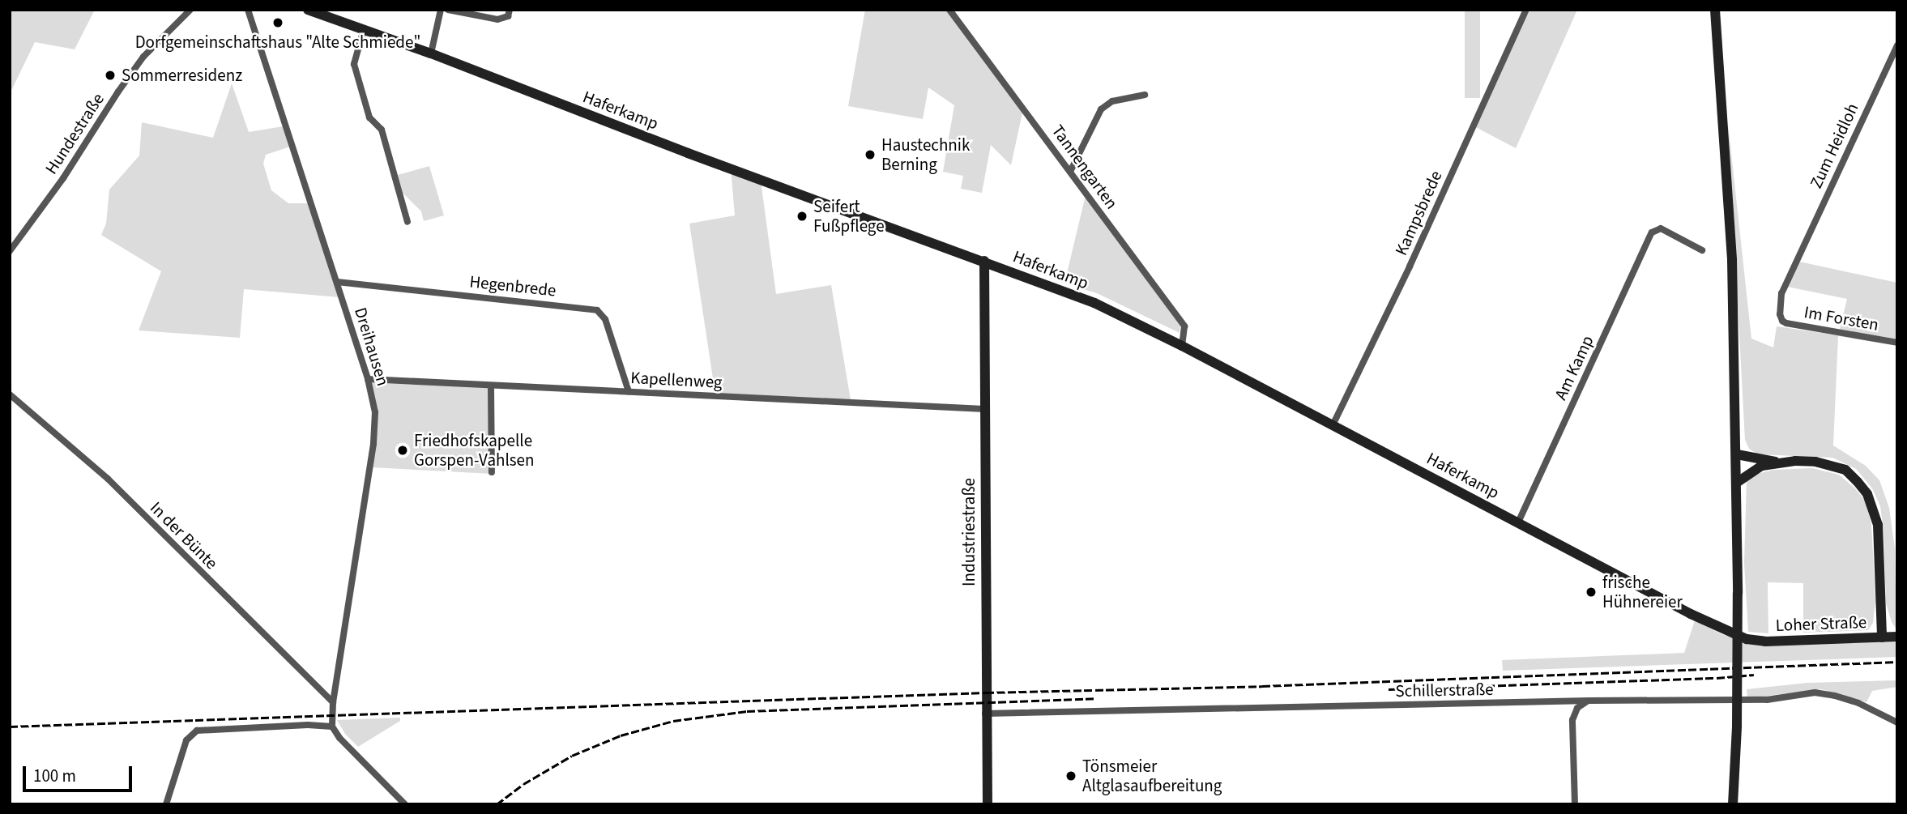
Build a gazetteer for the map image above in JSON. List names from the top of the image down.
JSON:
{
  "streets": {
    "street": [
      "Haferkamp",
      "Hundestraße",
      "Zum Heidloh",
      "Tannengarten",
      "Kampsbrede",
      "Hegenbrede",
      "Im Forsten",
      "Dreihausen",
      "Am Kamp",
      "Kapellenweg",
      "Industriestraße",
      "In der Bünte",
      "Loher Straße",
      "Schillerstraße"
    ]
  },
  "crossings": [
    ["Haferkamp", "Tannengarten"],
    ["Haferkamp", "Kampsbrede"],
    ["Haferkamp", "Am Kamp"],
    ["Haferkamp", "Industriestraße"],
    ["Haferkamp", "Loher Straße"],
    ["Zum Heidloh", "Im Forsten"],
    ["Hegenbrede", "Dreihausen"],
    ["Hegenbrede", "Kapellenweg"],
    ["Dreihausen", "Kapellenweg"],
    ["Dreihausen", "In der Bünte"],
    ["Kapellenweg", "Industriestraße"],
    ["Industriestraße", "Schillerstraße"]
  ],
  "places": [
    "Dorfgemeinschaftshaus \"Alte Schmiede\"",
    "Sommerresidenz",
    "Haustechnik Berning",
    "Seifert Fußpflege",
    "Friedhofskapelle Gorspen-Vahlsen",
    "frische Hühnereier",
    "Tönsmeier Altglasaufbereitung"
  ],
  "scale_bar": "100 m"
}
